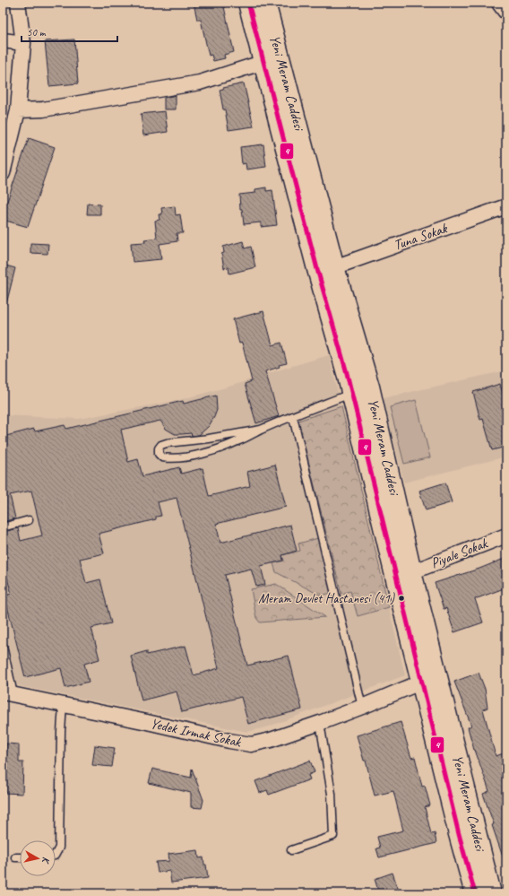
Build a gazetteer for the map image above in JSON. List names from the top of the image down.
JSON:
{
  "streets": {
    "main road": ["Yeni Meram Caddesi"],
    "street": ["Tuna Sokak", "Piyale Sokak", "Yedek Irmak Sokak"]
  },
  "crossings": [
    ["Yeni Meram Caddesi", "Tuna Sokak"],
    ["Yeni Meram Caddesi", "Piyale Sokak"],
    ["Yeni Meram Caddesi", "Yedek Irmak Sokak"]
  ],
  "places": ["Meram Devlet Hastanesi (41)"],
  "lines": ["transit line 4"],
  "scale_bar": "50 m",
  "north": "right"
}
